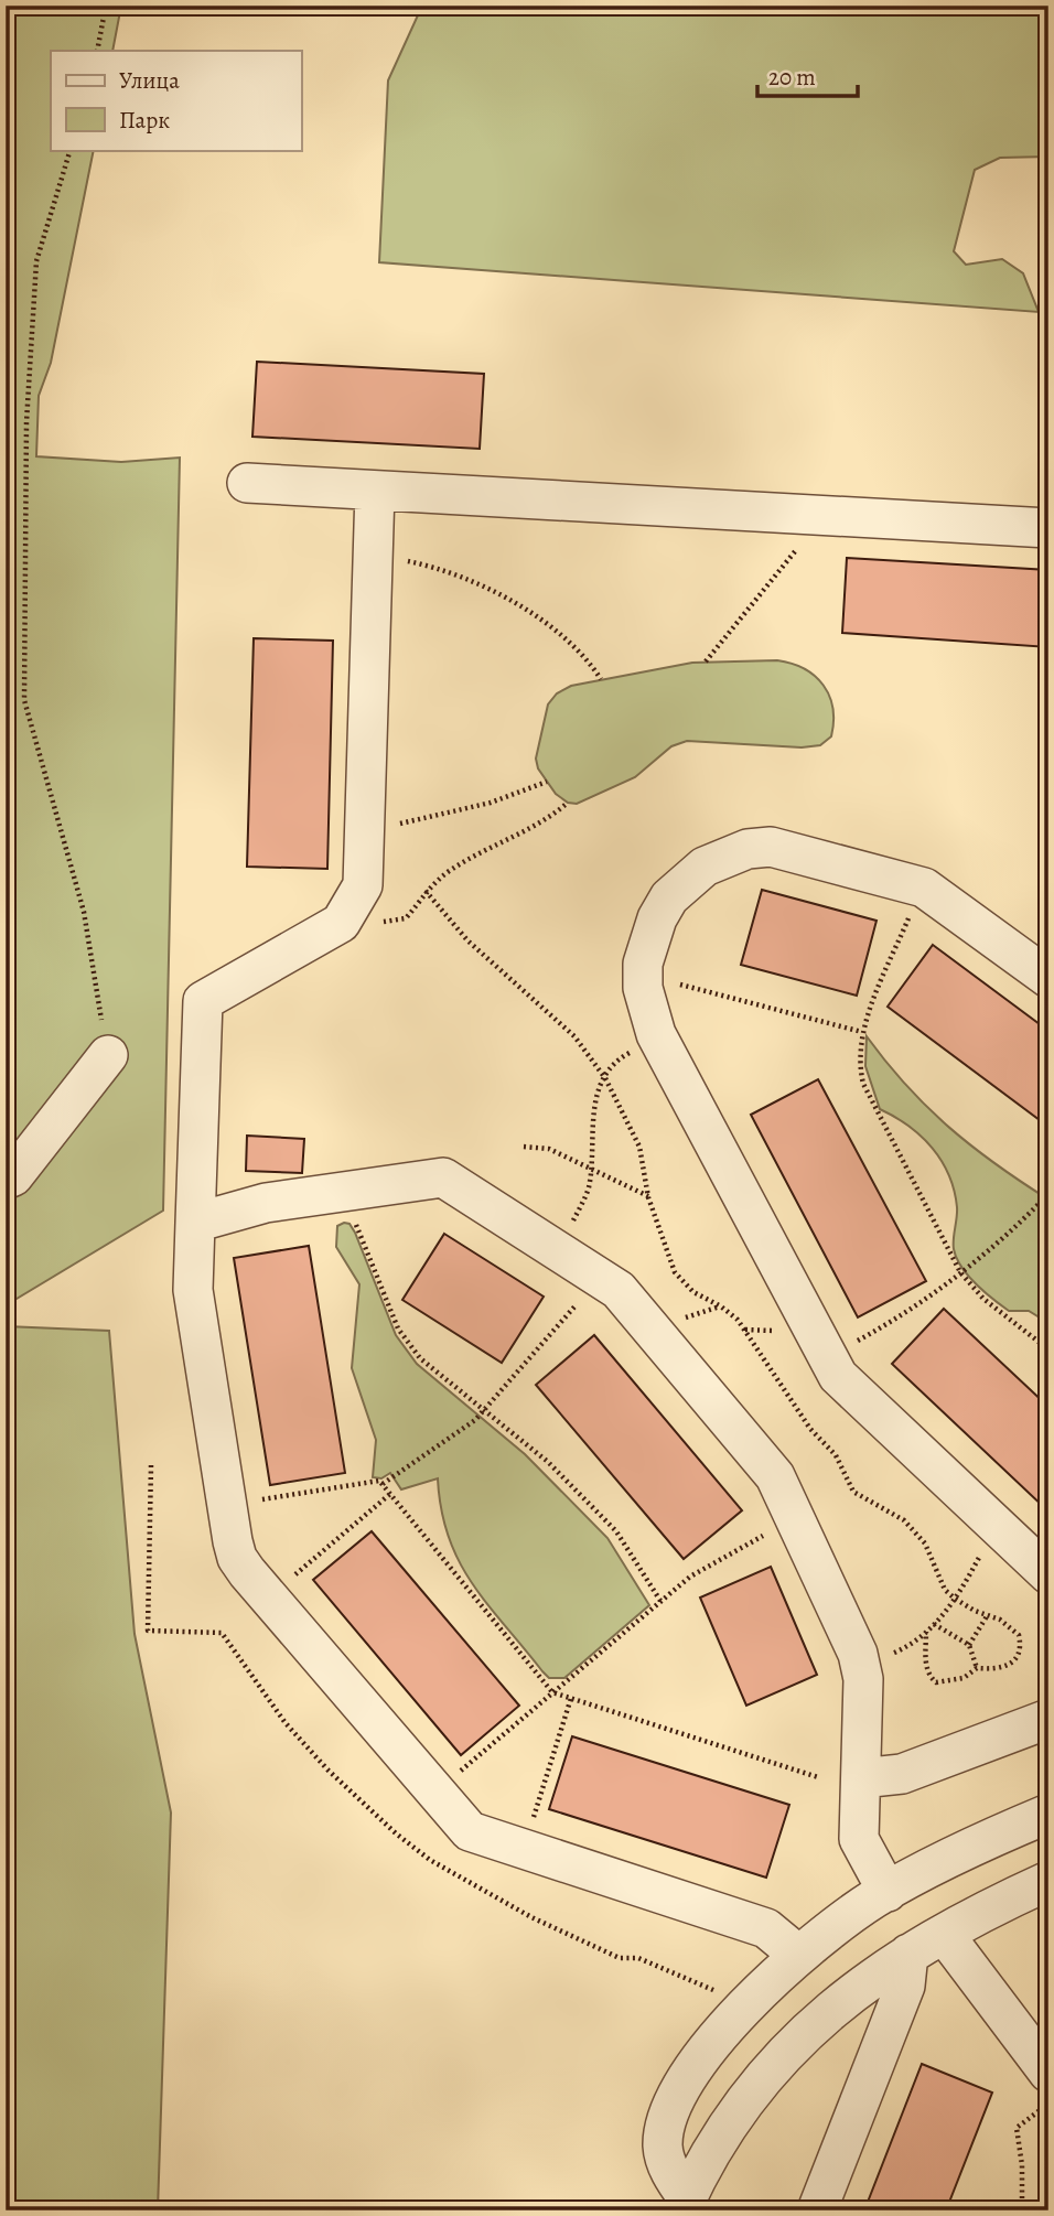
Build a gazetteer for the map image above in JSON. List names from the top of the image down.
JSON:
{
  "legend": ["Улица", "Парк"],
  "scale_bar": "20 m"
}
